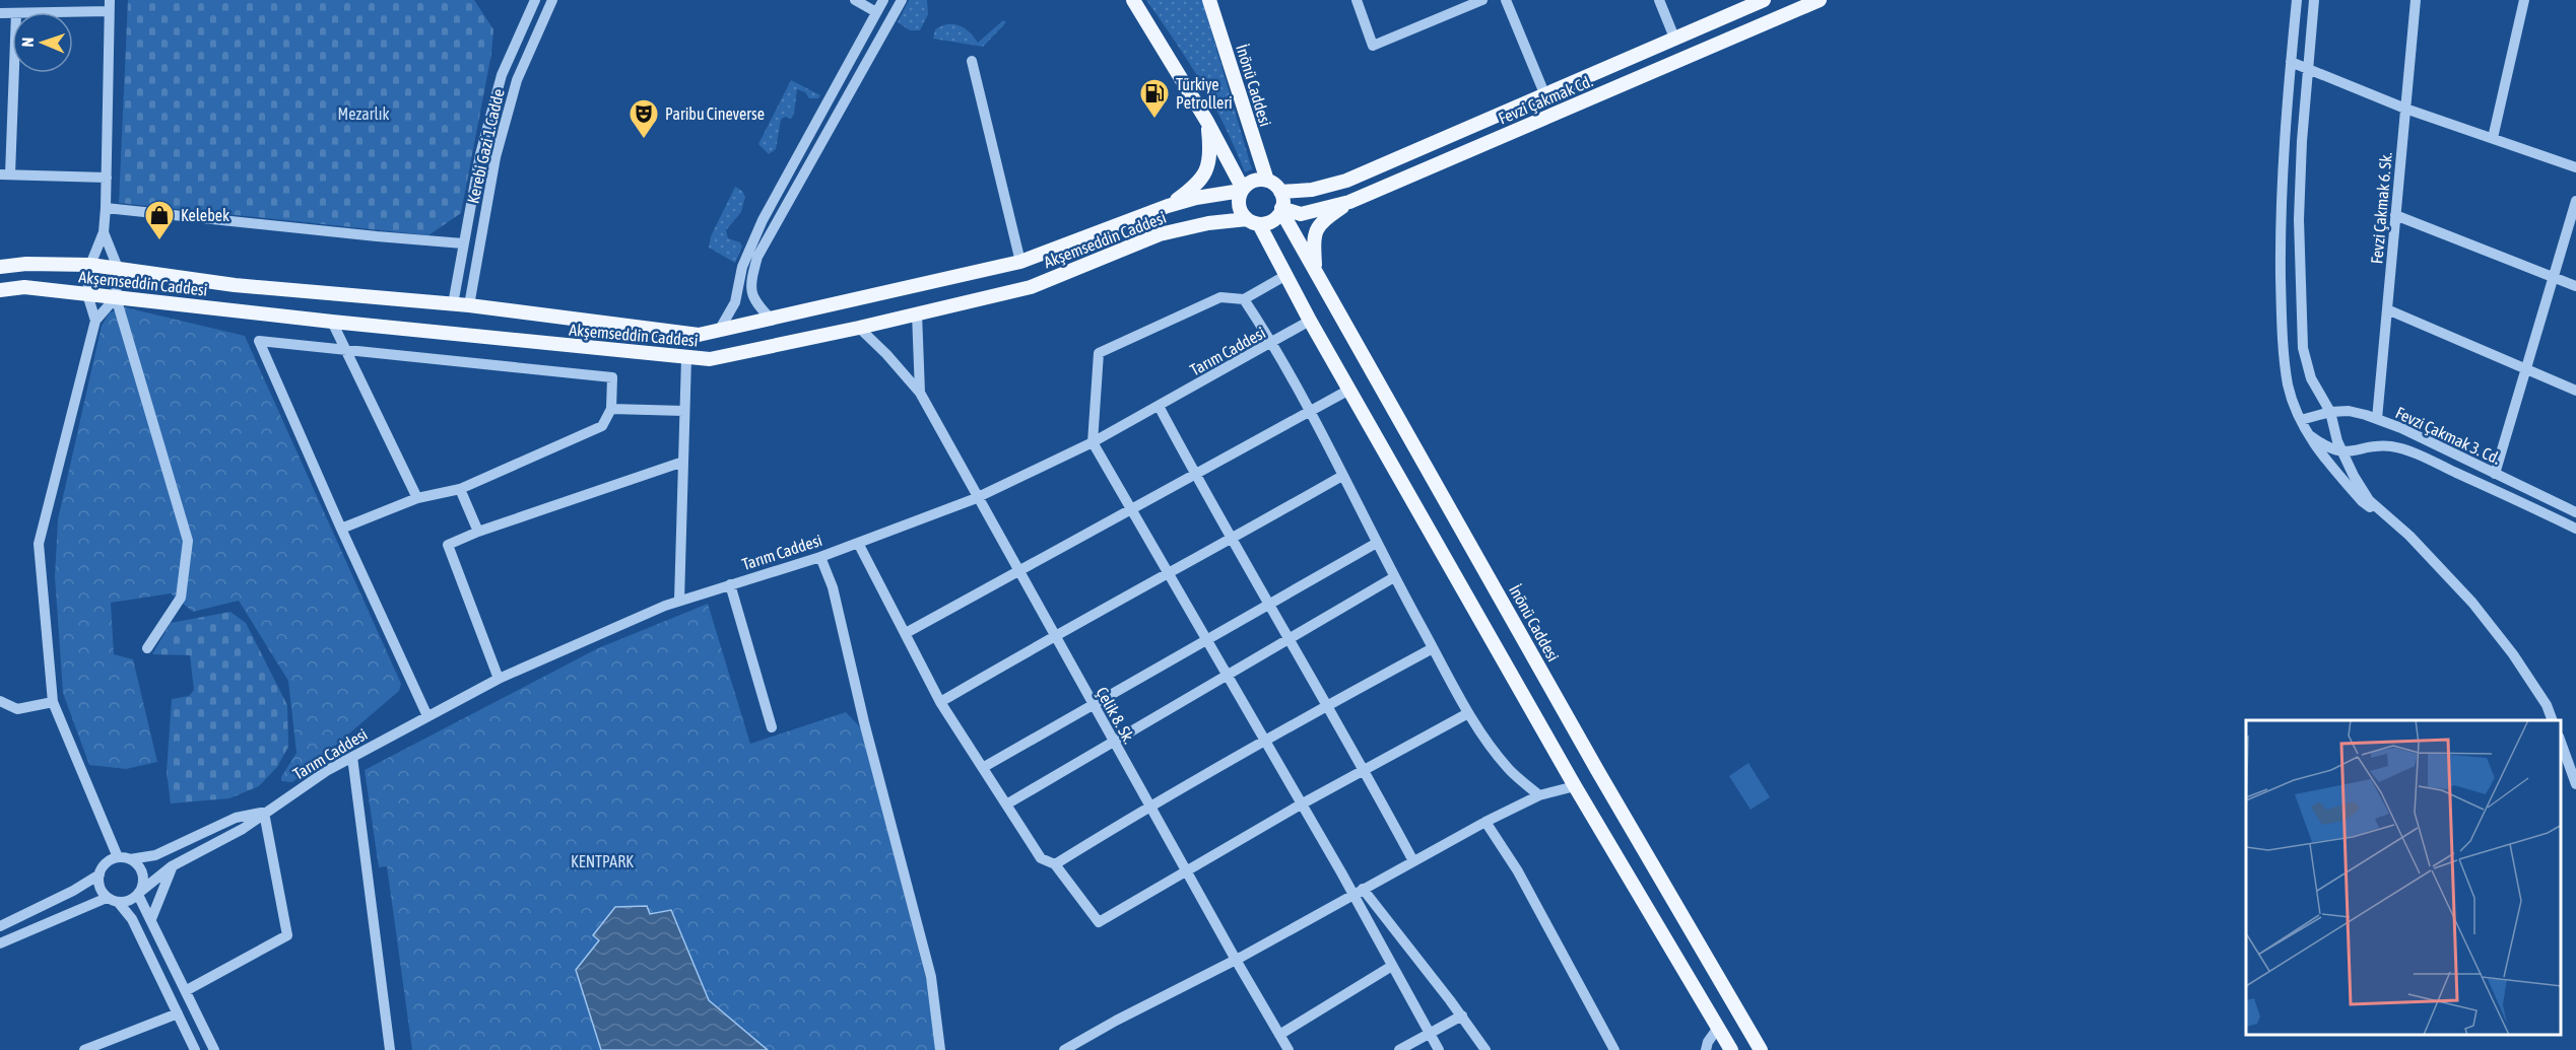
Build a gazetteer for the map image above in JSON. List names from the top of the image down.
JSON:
{
  "streets": {
    "main road": ["İnönü Caddesi", "Fevzi Çakmak Cd.", "Akşemseddin Caddesi"],
    "street": [
      "Kerebi Gazi 1.Cadde",
      "Fevzi Çakmak 6. Sk.",
      "Tarım Caddesi",
      "Fevzi Çakmak 3. Cd.",
      "Çelik 8. Sk."
    ]
  },
  "crossings": [
    ["İnönü Caddesi", "Fevzi Çakmak Cd."],
    ["İnönü Caddesi", "Akşemseddin Caddesi"],
    ["Fevzi Çakmak Cd.", "Akşemseddin Caddesi"],
    ["Kerebi Gazi 1.Cadde", "Akşemseddin Caddesi"],
    ["Fevzi Çakmak 6. Sk.", "Fevzi Çakmak 3. Cd."],
    ["Tarım Caddesi", "Çelik 8. Sk."]
  ],
  "parks": ["Mezarlık", "KENTPARK"],
  "places": {
    "fuel station": ["Türkiye Petrolleri"],
    "theatre": ["Paribu Cineverse"],
    "shop": ["Kelebek"]
  },
  "north": "left"
}
